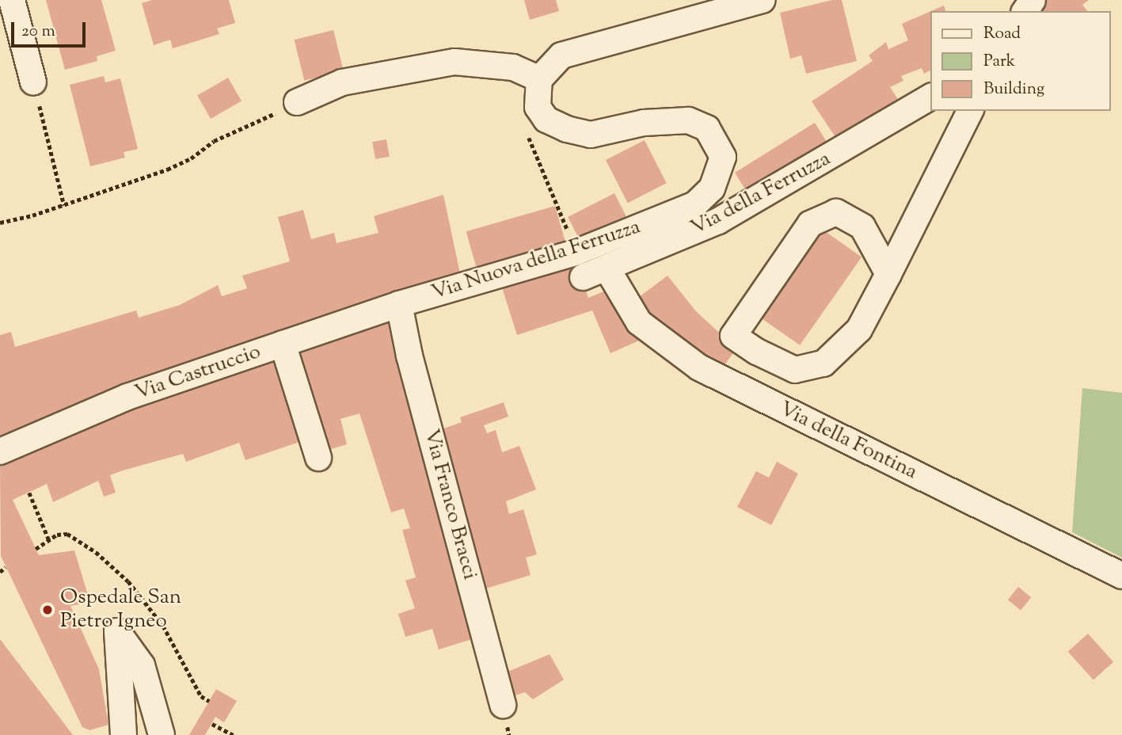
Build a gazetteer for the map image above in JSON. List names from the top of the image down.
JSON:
{
  "streets": {
    "street": [
      "Via della Ferruzza",
      "Via Nuova della Ferruzza",
      "Via Castruccio",
      "Via della Fontina",
      "Via Franco Bracci"
    ]
  },
  "crossings": [
    ["Via della Ferruzza", "Via della Fontina"],
    ["Via Nuova della Ferruzza", "Via Castruccio"],
    ["Via Nuova della Ferruzza", "Via Franco Bracci"],
    ["Via Castruccio", "Via Franco Bracci"]
  ],
  "places": ["Ospedale San Pietro Igneo"],
  "legend": ["Road", "Park", "Building"],
  "scale_bar": "20 m"
}
